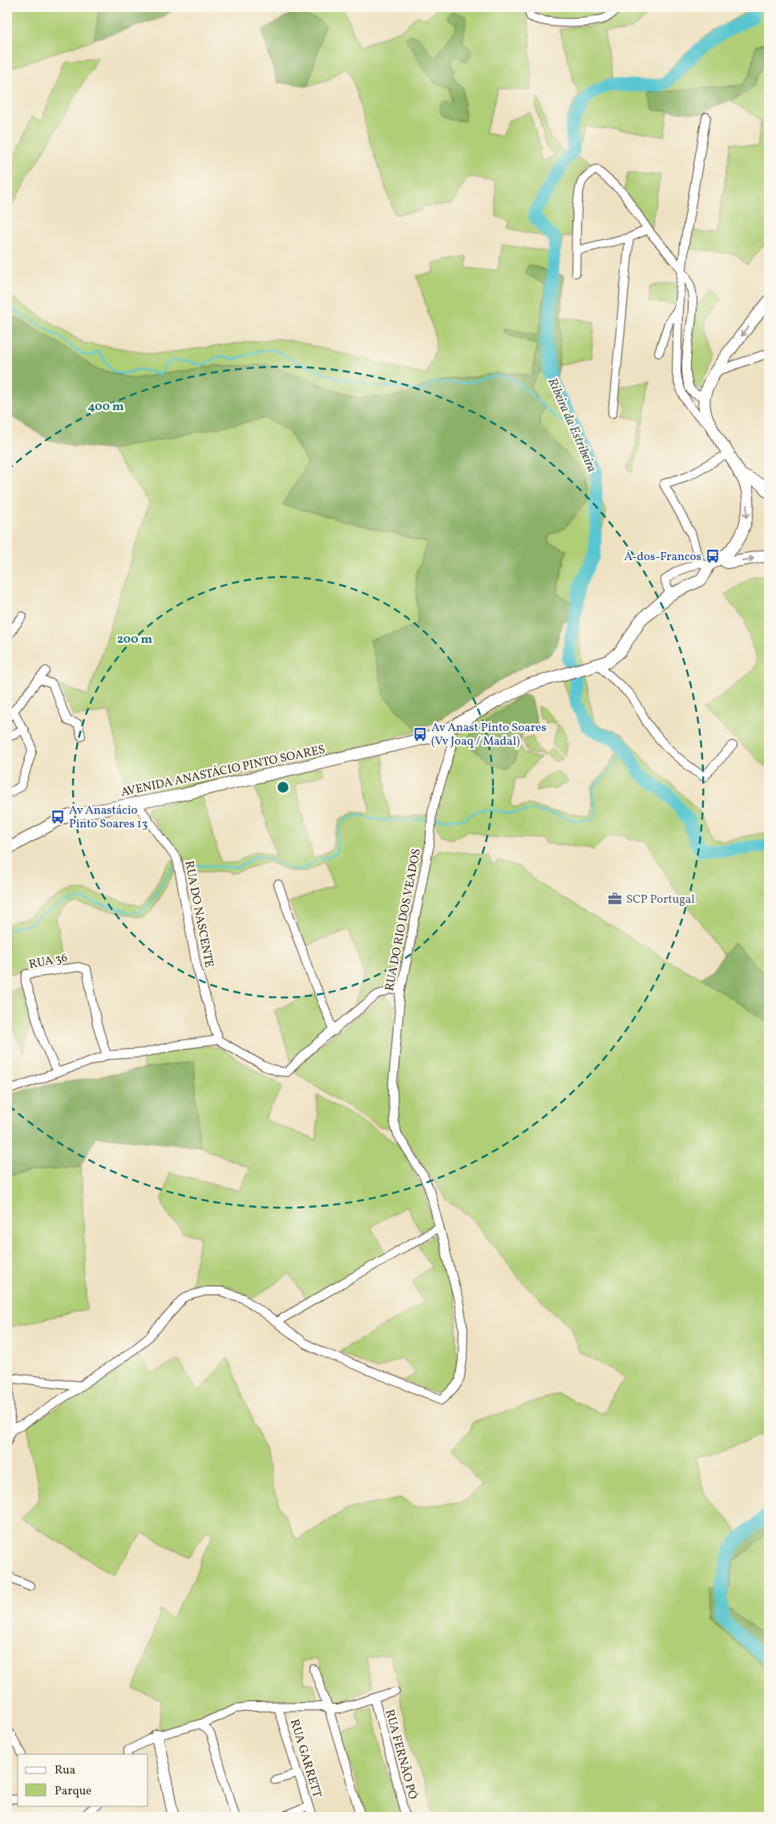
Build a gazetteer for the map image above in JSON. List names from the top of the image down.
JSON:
{
  "streets": {
    "street": [
      "AVENIDA ANASTÁCIO PINTO SOARES",
      "RUA DO NASCENTE",
      "RUA DO RIO DOS VEADOS",
      "RUA 36",
      "RUA FERNÃO PÓ",
      "RUA GARRETT"
    ]
  },
  "crossings": [
    ["AVENIDA ANASTÁCIO PINTO SOARES", "RUA DO NASCENTE"],
    ["AVENIDA ANASTÁCIO PINTO SOARES", "RUA DO RIO DOS VEADOS"]
  ],
  "water": ["Ribeira da Estribeira"],
  "places": {
    "bus stop": ["Á-dos-Francos", "Av Anast Pinto Soares (Vv Joaq / Madal)", "Av Anastácio Pinto Soares 13"],
    "office": ["SCP Portugal"]
  },
  "legend": ["Rua", "Parque"],
  "rings": ["400 m", "200 m"]
}
